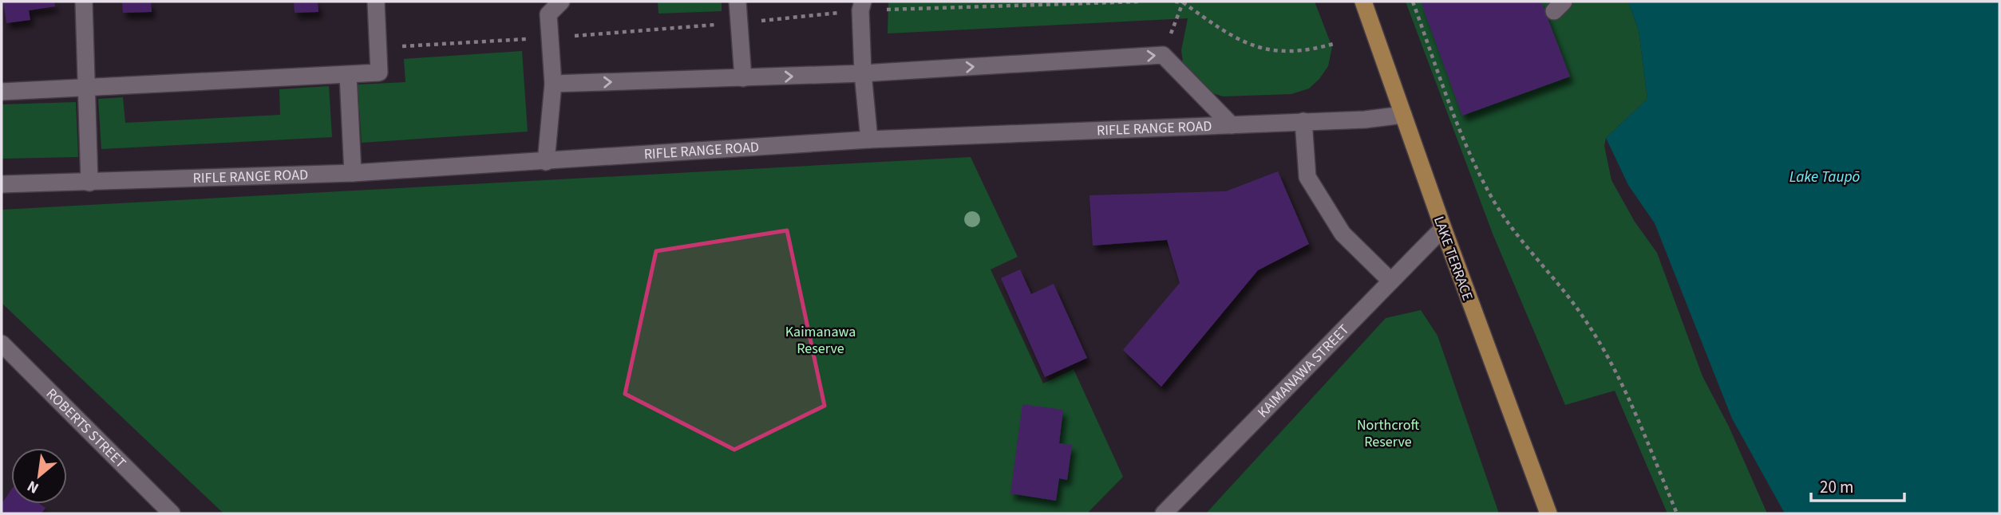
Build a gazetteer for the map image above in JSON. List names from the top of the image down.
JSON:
{
  "streets": {
    "main road": ["LAKE TERRACE"],
    "street": ["RIFLE RANGE ROAD", "KAIMANAWA STREET", "ROBERTS STREET"]
  },
  "crossings": [
    ["RIFLE RANGE ROAD", "LAKE TERRACE"],
    ["LAKE TERRACE", "KAIMANAWA STREET"]
  ],
  "water": ["Lake Taupō"],
  "parks": ["Kaimanawa Reserve", "Northcroft Reserve"],
  "scale_bar": "20 m",
  "north": "bottom left"
}
